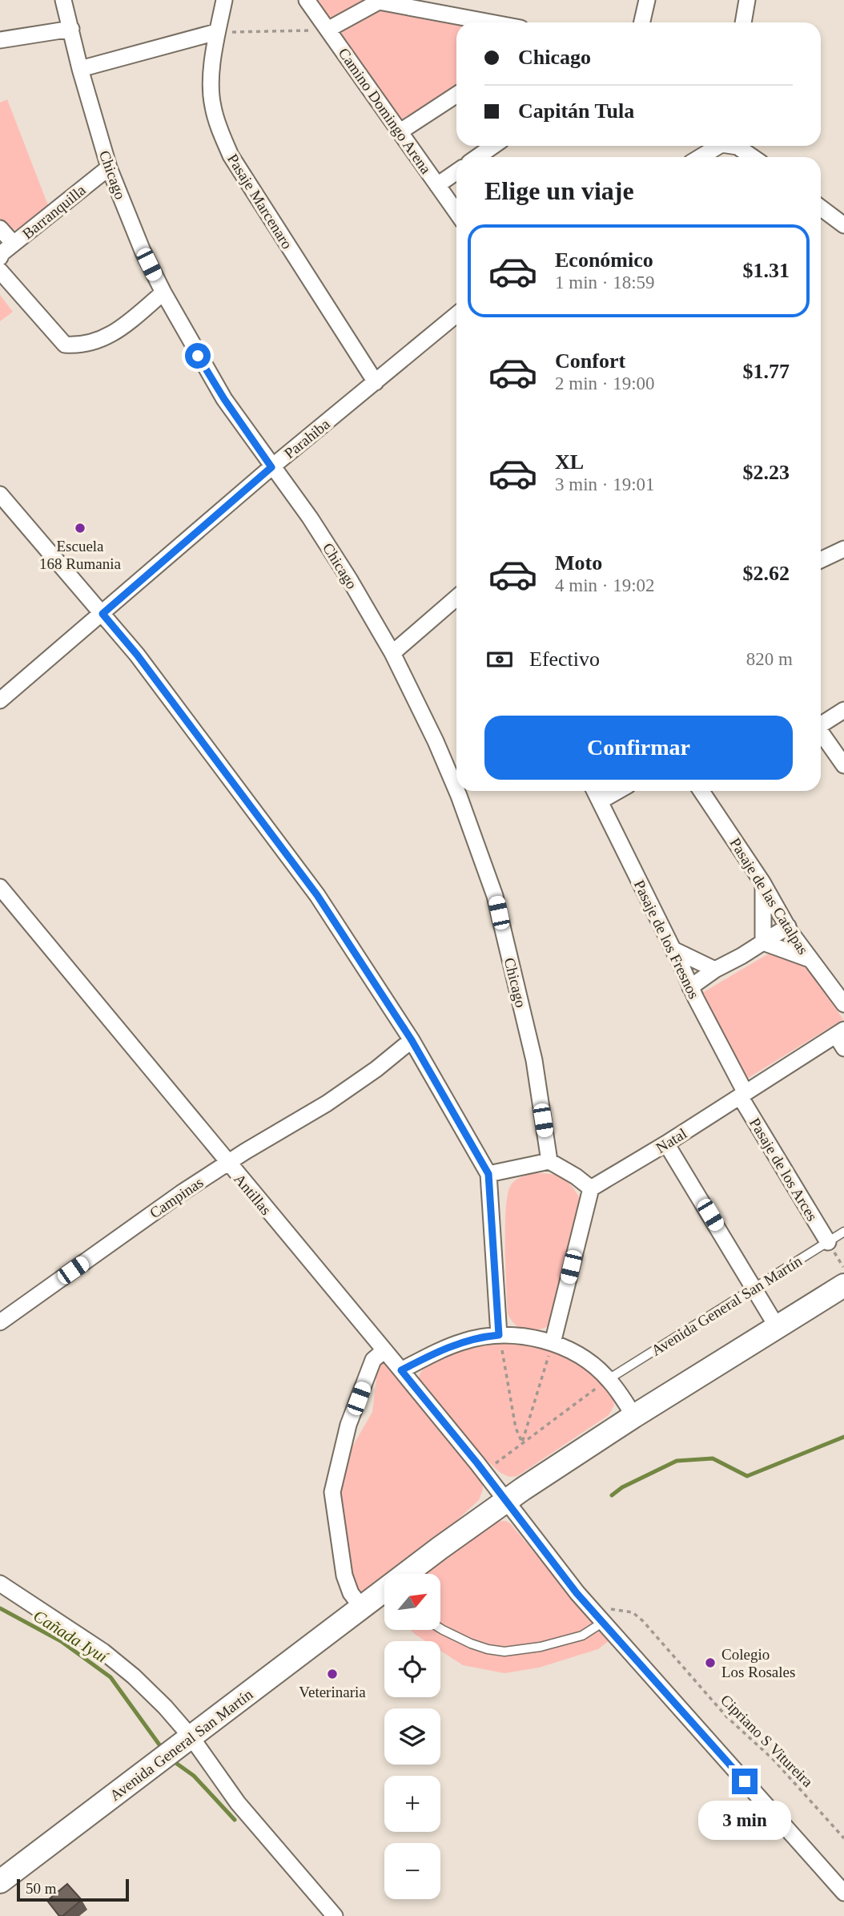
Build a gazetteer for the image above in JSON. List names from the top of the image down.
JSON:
{
  "streets": {
    "main road": ["Avenida General San Martín"],
    "street": [
      "Camino Domingo Arena",
      "Chicago",
      "Pasaje Marcenaro",
      "Barranquilla",
      "Parahiba",
      "Pasaje de las Catalpas",
      "Pasaje de los Fresnos",
      "Natal",
      "Pasaje de los Arces",
      "Antillas",
      "Campinas"
    ],
    "path": ["Cipriano S Vitureira"]
  },
  "crossings": [
    ["Chicago", "Barranquilla"],
    ["Chicago", "Parahiba"],
    ["Pasaje Marcenaro", "Parahiba"],
    ["Pasaje de los Fresnos", "Natal"],
    ["Pasaje de los Fresnos", "Pasaje de los Arces"],
    ["Natal", "Pasaje de los Arces"],
    ["Pasaje de los Arces", "Avenida General San Martín"],
    ["Antillas", "Campinas"],
    ["Antillas", "Avenida General San Martín"],
    ["Antillas", "Cipriano S Vitureira"]
  ],
  "water": ["Cañada Iyuí"],
  "places": ["Escuela 168 Rumania", "Colegio Los Rosales", "Veterinaria"],
  "scale_bar": "50 m",
  "north": "top right",
  "page": {
    "banner": ["Chicago", "Capitán Tula"],
    "heading": "Elige un viaje",
    "list": [
      {
        "name": "Económico",
        "note": "1 min · 18:59",
        "value": "$1.31"
      },
      {
        "name": "Confort",
        "note": "2 min · 19:00",
        "value": "$1.77"
      },
      {
        "name": "XL",
        "note": "3 min · 19:01",
        "value": "$2.23"
      },
      {
        "name": "Moto",
        "note": "4 min · 19:02",
        "value": "$2.62"
      }
    ],
    "pay": ["Efectivo", "820 m"],
    "buttons": "Confirmar",
    "map_buttons": ["+", "−"],
    "bubble": "3 min",
    "scale": "50 m"
  }
}
